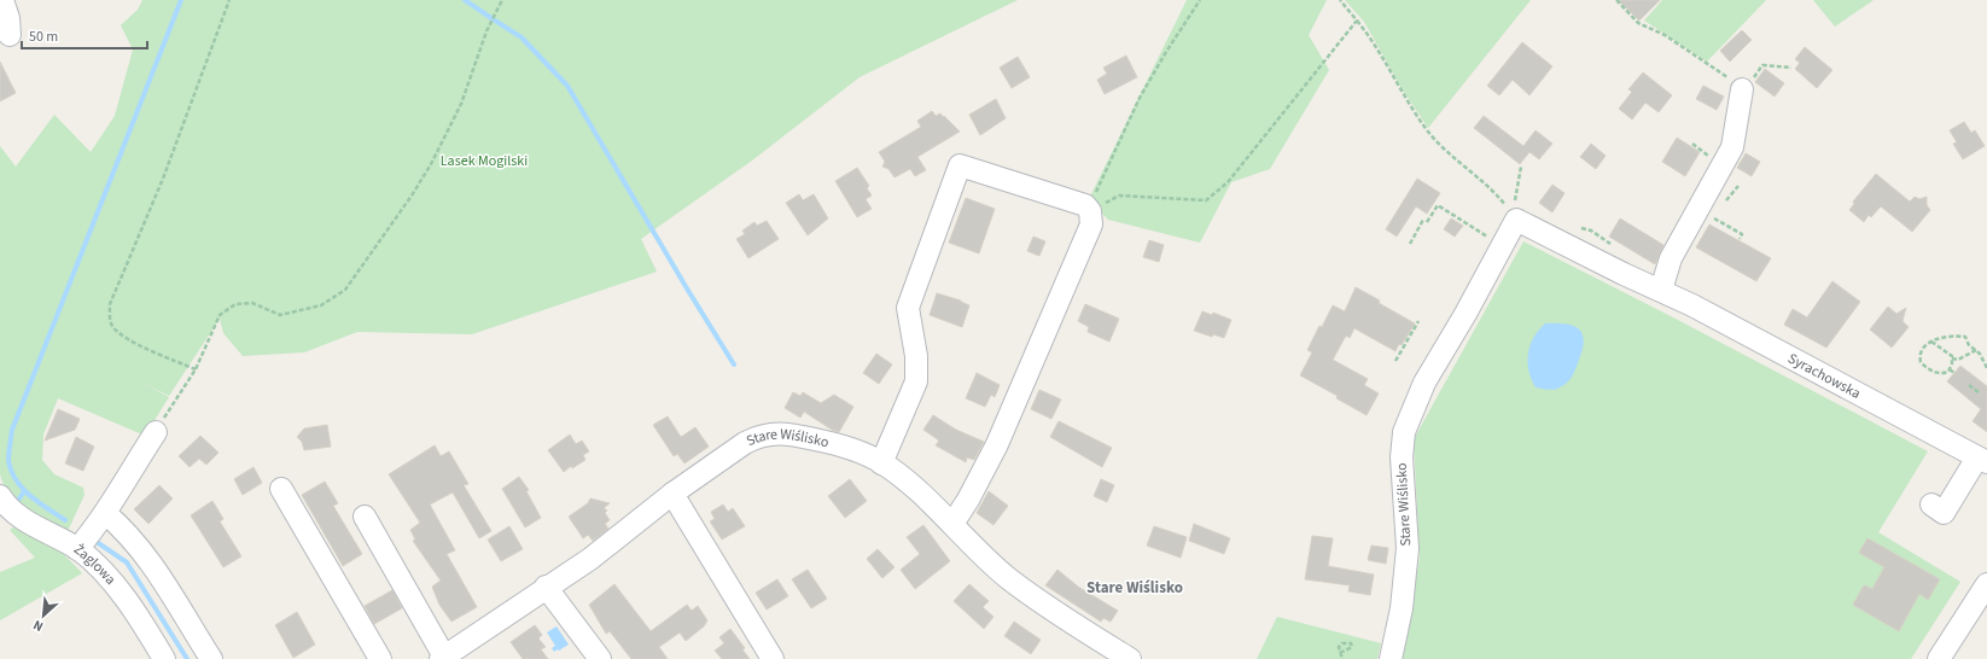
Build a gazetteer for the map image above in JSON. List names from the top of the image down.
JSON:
{
  "streets": {
    "street": ["Syrachowska", "Stare Wiślisko", "Żaglowa"]
  },
  "crossings": [
    ["Syrachowska", "Stare Wiślisko"]
  ],
  "districts": ["Stare Wiślisko"],
  "parks": ["Lasek Mogilski"],
  "scale_bar": "50 m",
  "north": "bottom left"
}
